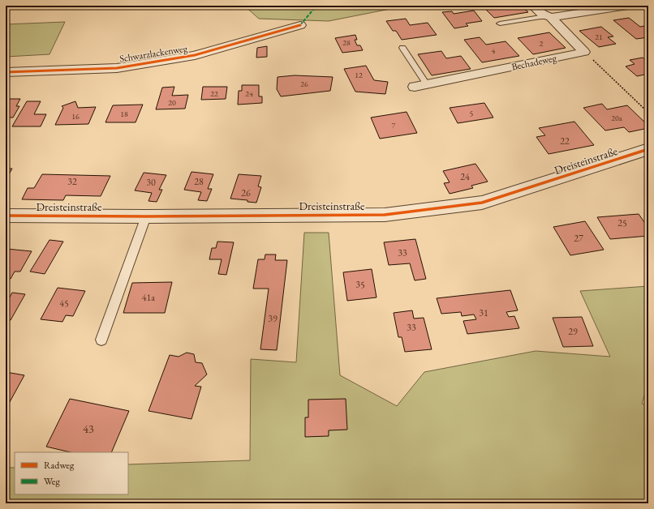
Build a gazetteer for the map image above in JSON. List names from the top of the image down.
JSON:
{
  "streets": {
    "street": ["Schwarzlackenweg", "Bechadeweg", "Dreisteinstraße"]
  },
  "house_numbers": [
    "21",
    "28",
    "2",
    "4",
    "12",
    "26",
    "22",
    "24",
    "20",
    "5",
    "18",
    "16",
    "20a",
    "7",
    "22",
    "24",
    "32",
    "28",
    "30",
    "26",
    "25",
    "27",
    "33",
    "35",
    "41a",
    "45",
    "31",
    "39",
    "33",
    "29",
    "43"
  ],
  "legend": ["Radweg", "Weg"]
}
